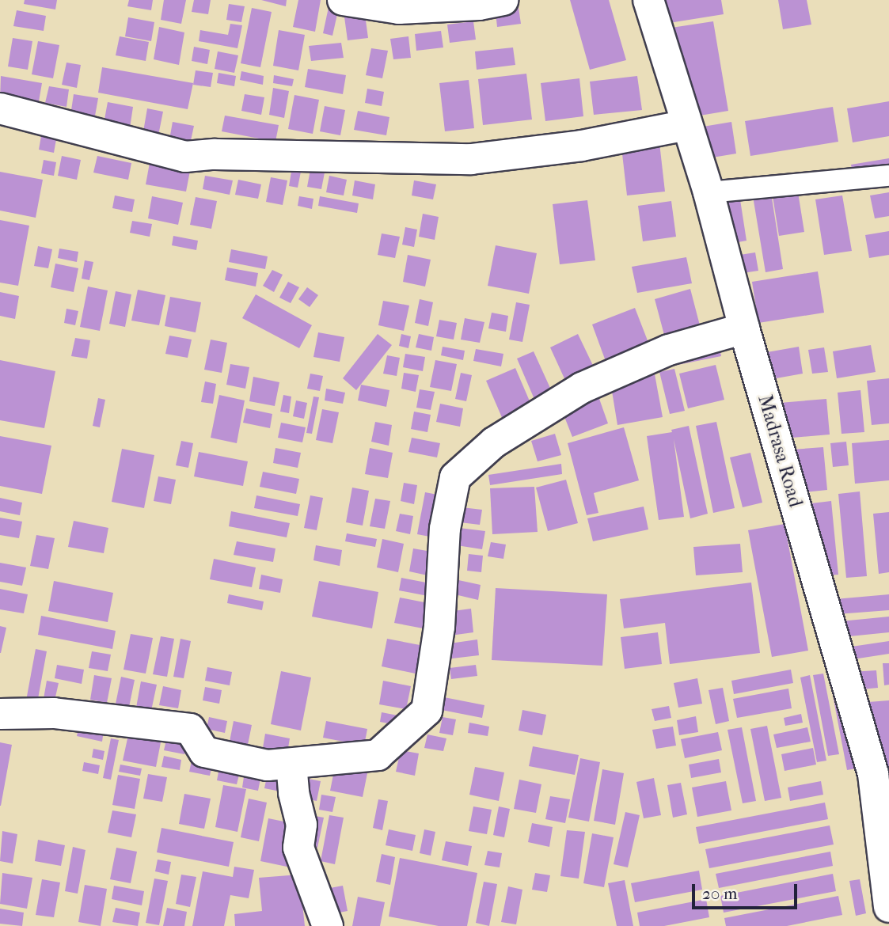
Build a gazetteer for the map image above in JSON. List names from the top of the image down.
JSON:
{
  "streets": {
    "street": ["Madrasa Road"]
  },
  "scale_bar": "20 m"
}
